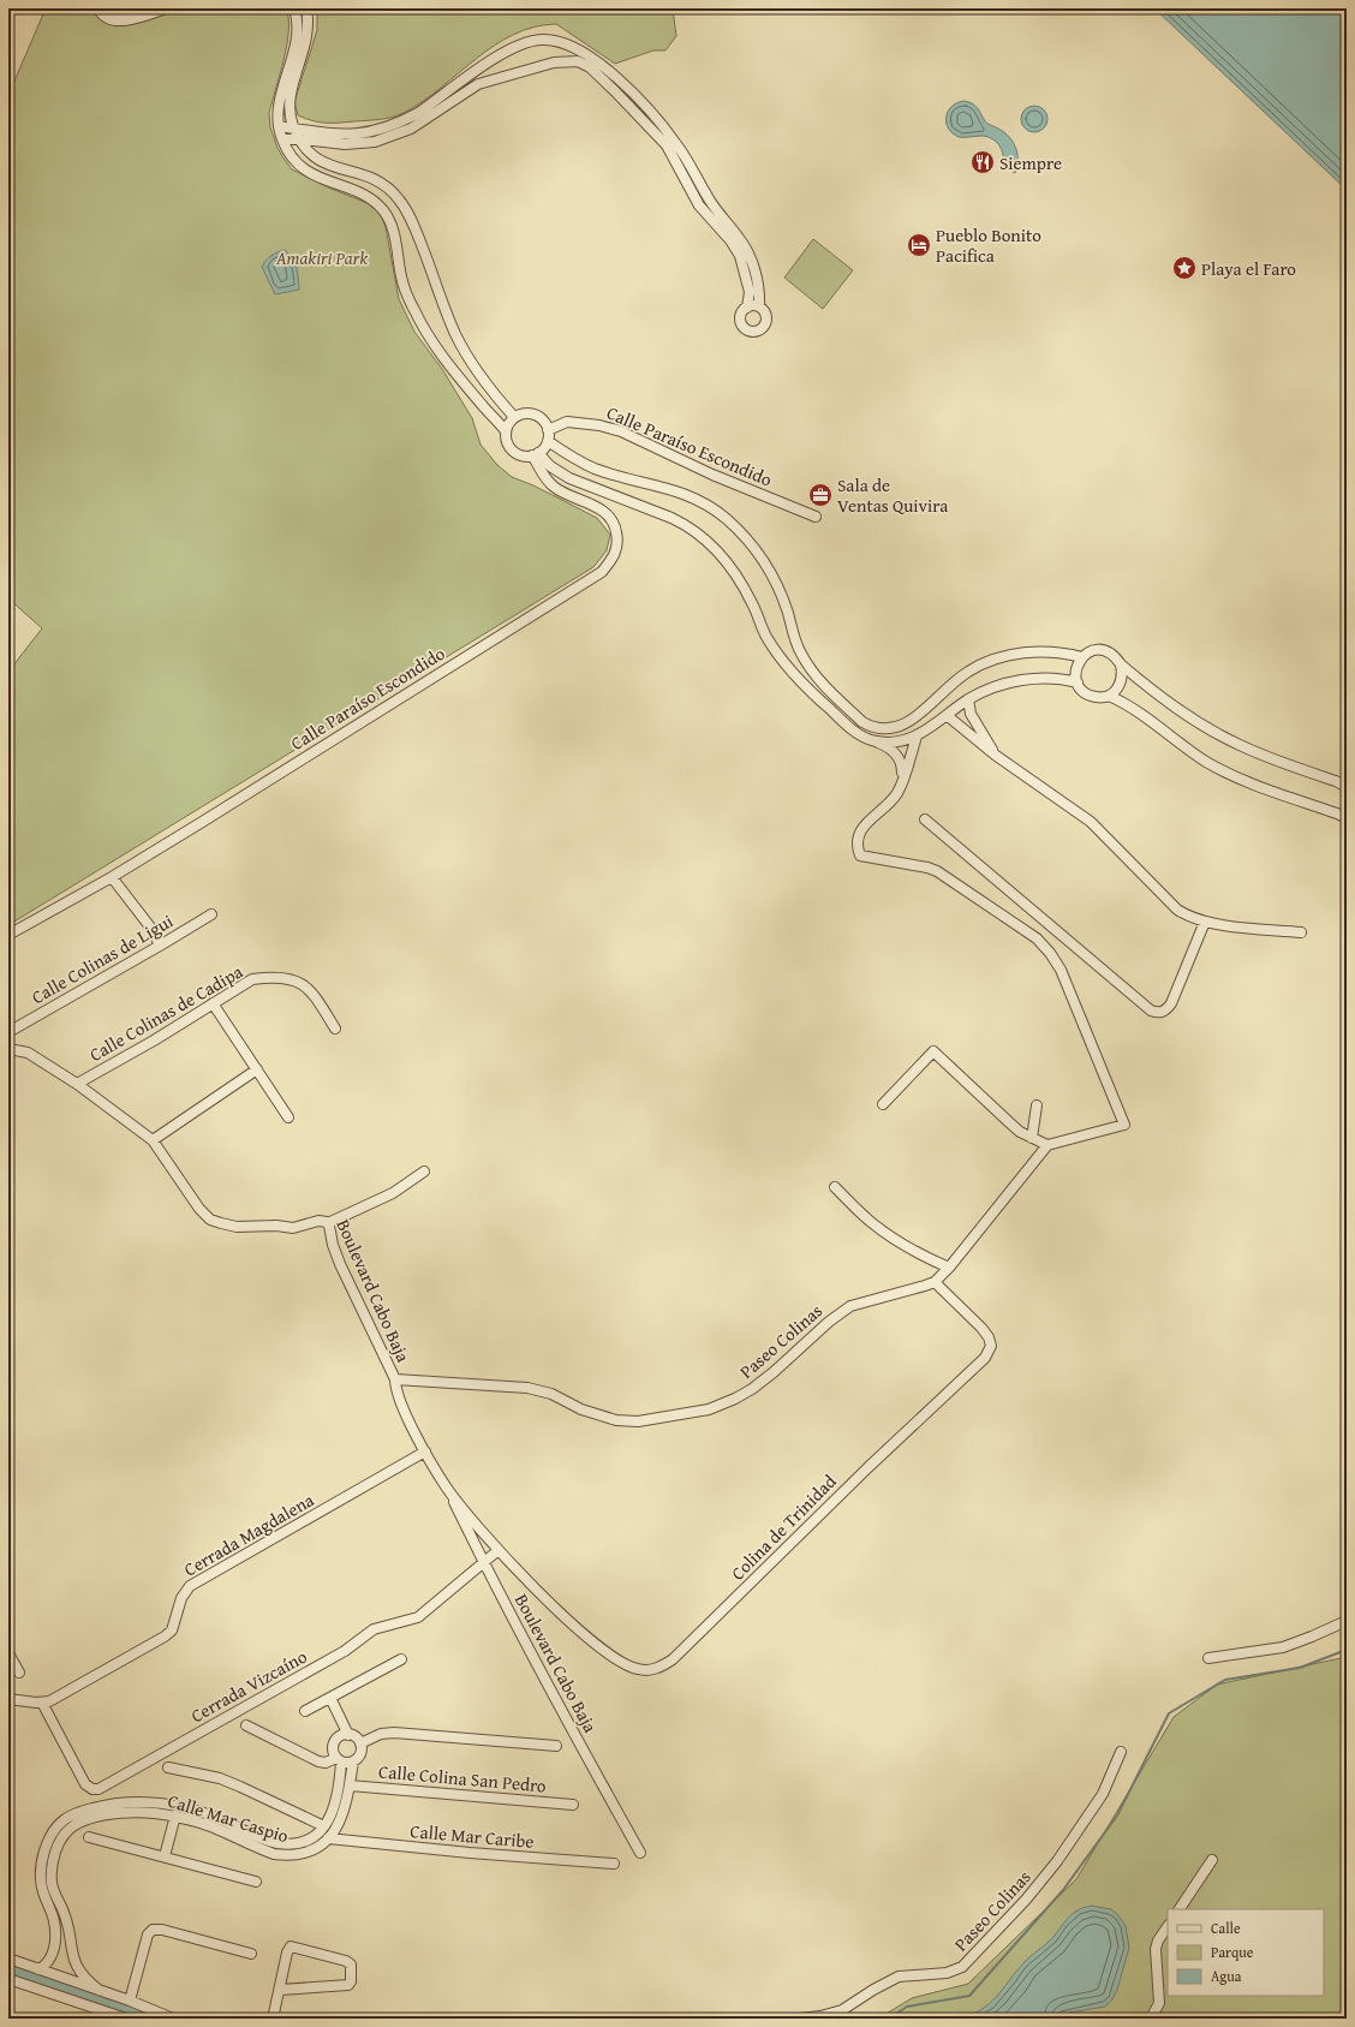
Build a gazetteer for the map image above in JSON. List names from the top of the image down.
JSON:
{
  "streets": {
    "street": [
      "Calle Paraíso Escondido",
      "Calle Colinas de Ligui",
      "Calle Colinas de Cadipa",
      "Boulevard Cabo Baja",
      "Paseo Colinas",
      "Colina de Trinidad",
      "Cerrada Magdalena",
      "Cerrada Vizcaíno",
      "Calle Colina San Pedro",
      "Calle Mar Caspio",
      "Calle Mar Caribe"
    ]
  },
  "crossings": [
    ["Calle Colinas de Cadipa", "Boulevard Cabo Baja"],
    ["Boulevard Cabo Baja", "Paseo Colinas"],
    ["Boulevard Cabo Baja", "Colina de Trinidad"],
    ["Boulevard Cabo Baja", "Cerrada Magdalena"],
    ["Boulevard Cabo Baja", "Cerrada Vizcaíno"],
    ["Paseo Colinas", "Colina de Trinidad"],
    ["Cerrada Magdalena", "Cerrada Vizcaíno"],
    ["Calle Colina San Pedro", "Calle Mar Caspio"],
    ["Calle Mar Caspio", "Calle Mar Caribe"]
  ],
  "parks": ["Amakiri Park"],
  "places": {
    "restaurant": ["Siempre"],
    "hotel": ["Pueblo Bonito Pacifica"],
    "place": ["Playa el Faro"],
    "office": ["Sala de Ventas Quivira"]
  },
  "legend": ["Calle", "Parque", "Agua"]
}
